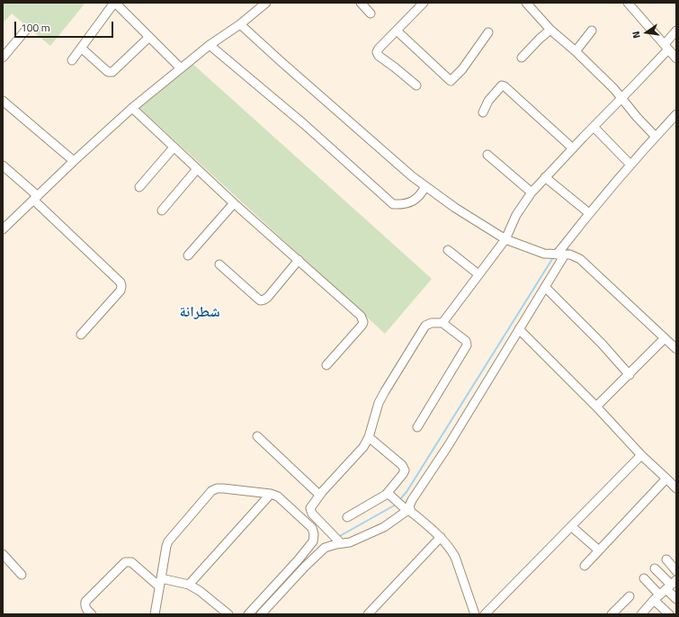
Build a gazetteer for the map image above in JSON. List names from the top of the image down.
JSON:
{
  "districts": ["شطرانة"],
  "scale_bar": "100 m",
  "north": "left"
}
